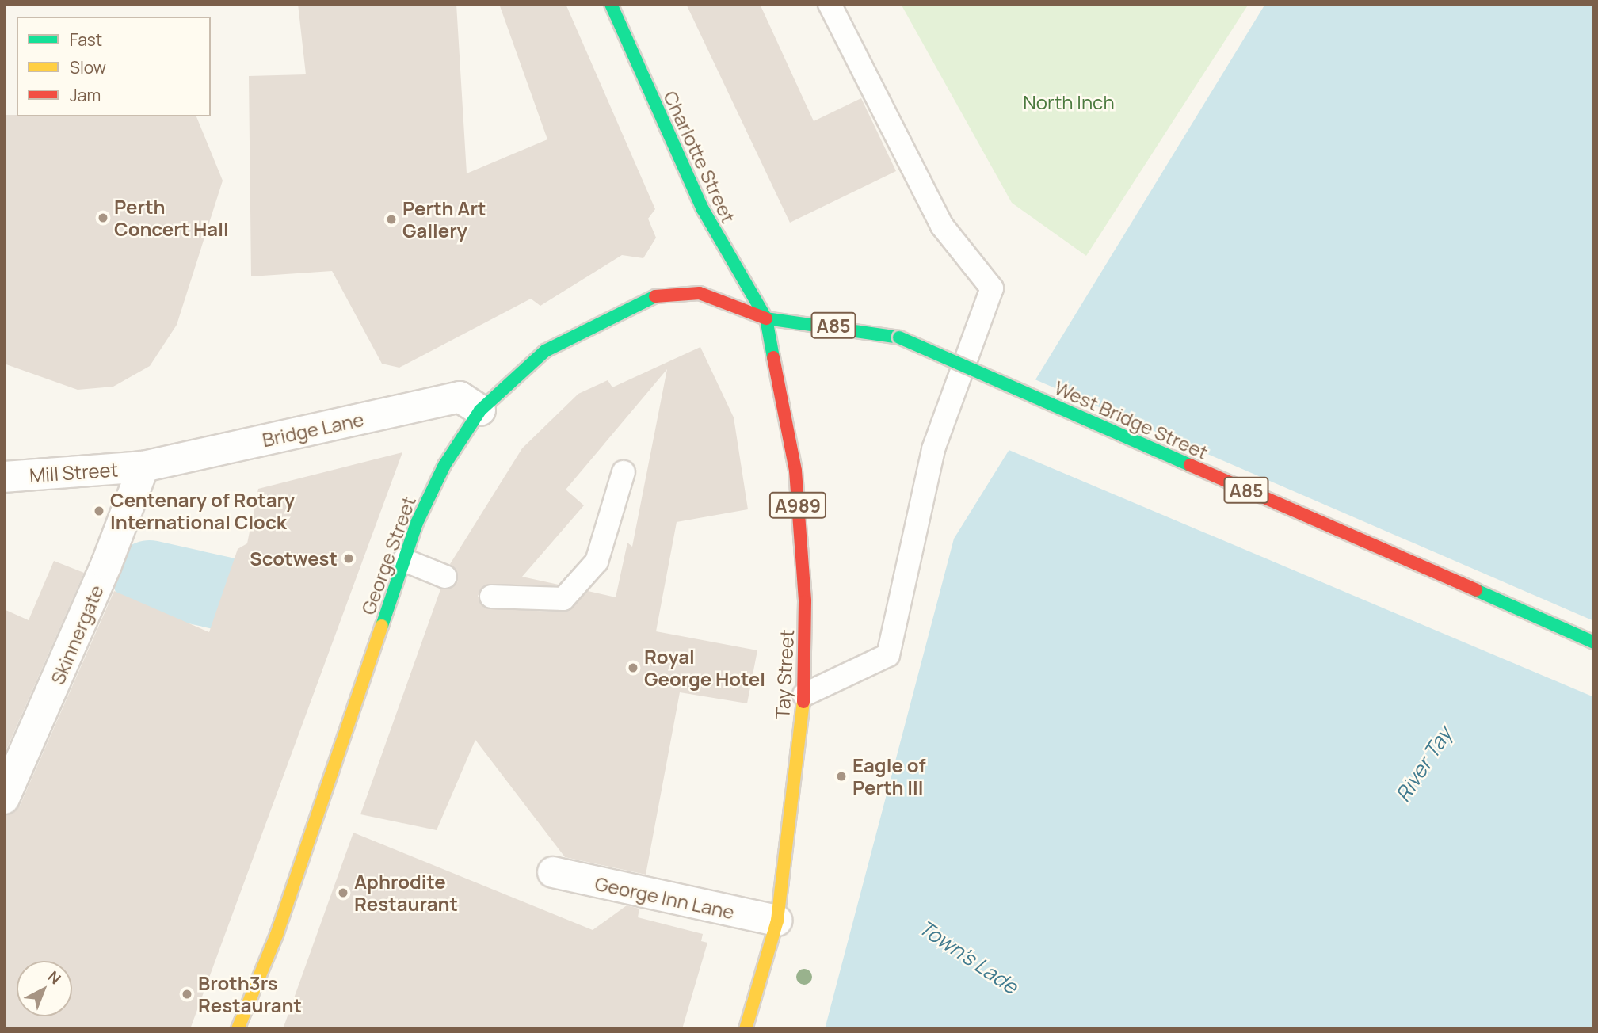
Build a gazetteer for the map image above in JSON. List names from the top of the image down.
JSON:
{
  "streets": {
    "main road": [
      "Charlotte Street",
      "A85",
      "West Bridge Street",
      "A989",
      "George Street",
      "Tay Street"
    ],
    "street": [
      "Bridge Lane",
      "Mill Street",
      "Skinnergate",
      "George Inn Lane"
    ]
  },
  "crossings": [
    ["Charlotte Street", "West Bridge Street"],
    ["Charlotte Street", "George Street"],
    ["Charlotte Street", "Tay Street"],
    ["West Bridge Street", "George Street"],
    ["West Bridge Street", "Tay Street"],
    ["Bridge Lane", "Mill Street"],
    ["Bridge Lane", "George Street"],
    ["Bridge Lane", "Skinnergate"],
    ["Mill Street", "Skinnergate"],
    ["George Street", "Tay Street"],
    ["Tay Street", "George Inn Lane"]
  ],
  "water": ["River Tay", "Town's Lade"],
  "parks": ["North Inch"],
  "places": [
    "Perth Concert Hall",
    "Perth Art Gallery",
    "Centenary of Rotary International Clock",
    "Scotwest",
    "Royal George Hotel",
    "Eagle of Perth III",
    "Aphrodite Restaurant",
    "Broth3rs Restaurant"
  ],
  "legend": ["Fast", "Slow", "Jam"],
  "north": "top right"
}
